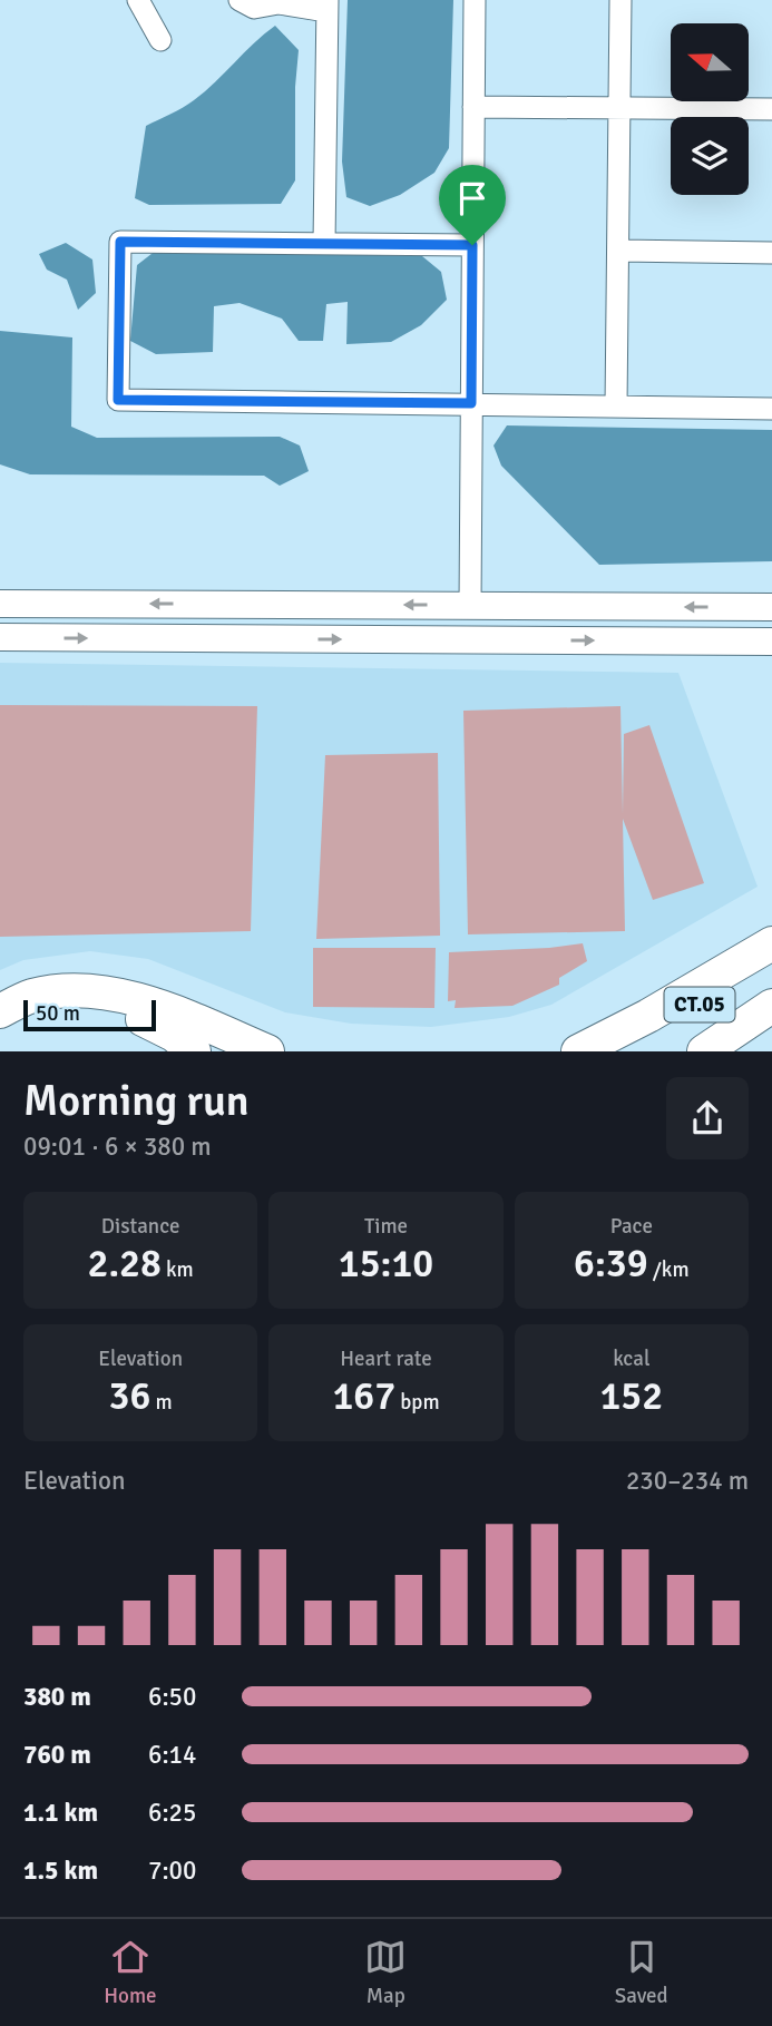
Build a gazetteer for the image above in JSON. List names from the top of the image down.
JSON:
{
  "streets": {
    "highway": ["CT.05"]
  },
  "scale_bar": "50 m",
  "north": "left",
  "page": {
    "scale": "50 m",
    "heading": ["Morning run", "09:01 · 6 × 380 m"],
    "stats": [
      ["Distance", "2.28 km"],
      ["Time", "15:10"],
      ["Pace", "6:39 /km"],
      ["Elevation", "36 m"],
      ["Heart rate", "167 bpm"],
      ["kcal", "152"]
    ],
    "chart": ["Elevation", "230–234 m"],
    "list": [
      {
        "name": "380 m",
        "note": "6:50"
      },
      {
        "name": "760 m",
        "note": "6:14"
      },
      {
        "name": "1.1 km",
        "note": "6:25"
      },
      {
        "name": "1.5 km",
        "note": "7:00"
      }
    ],
    "tabs": ["Home", "Map", "Saved"]
  }
}
